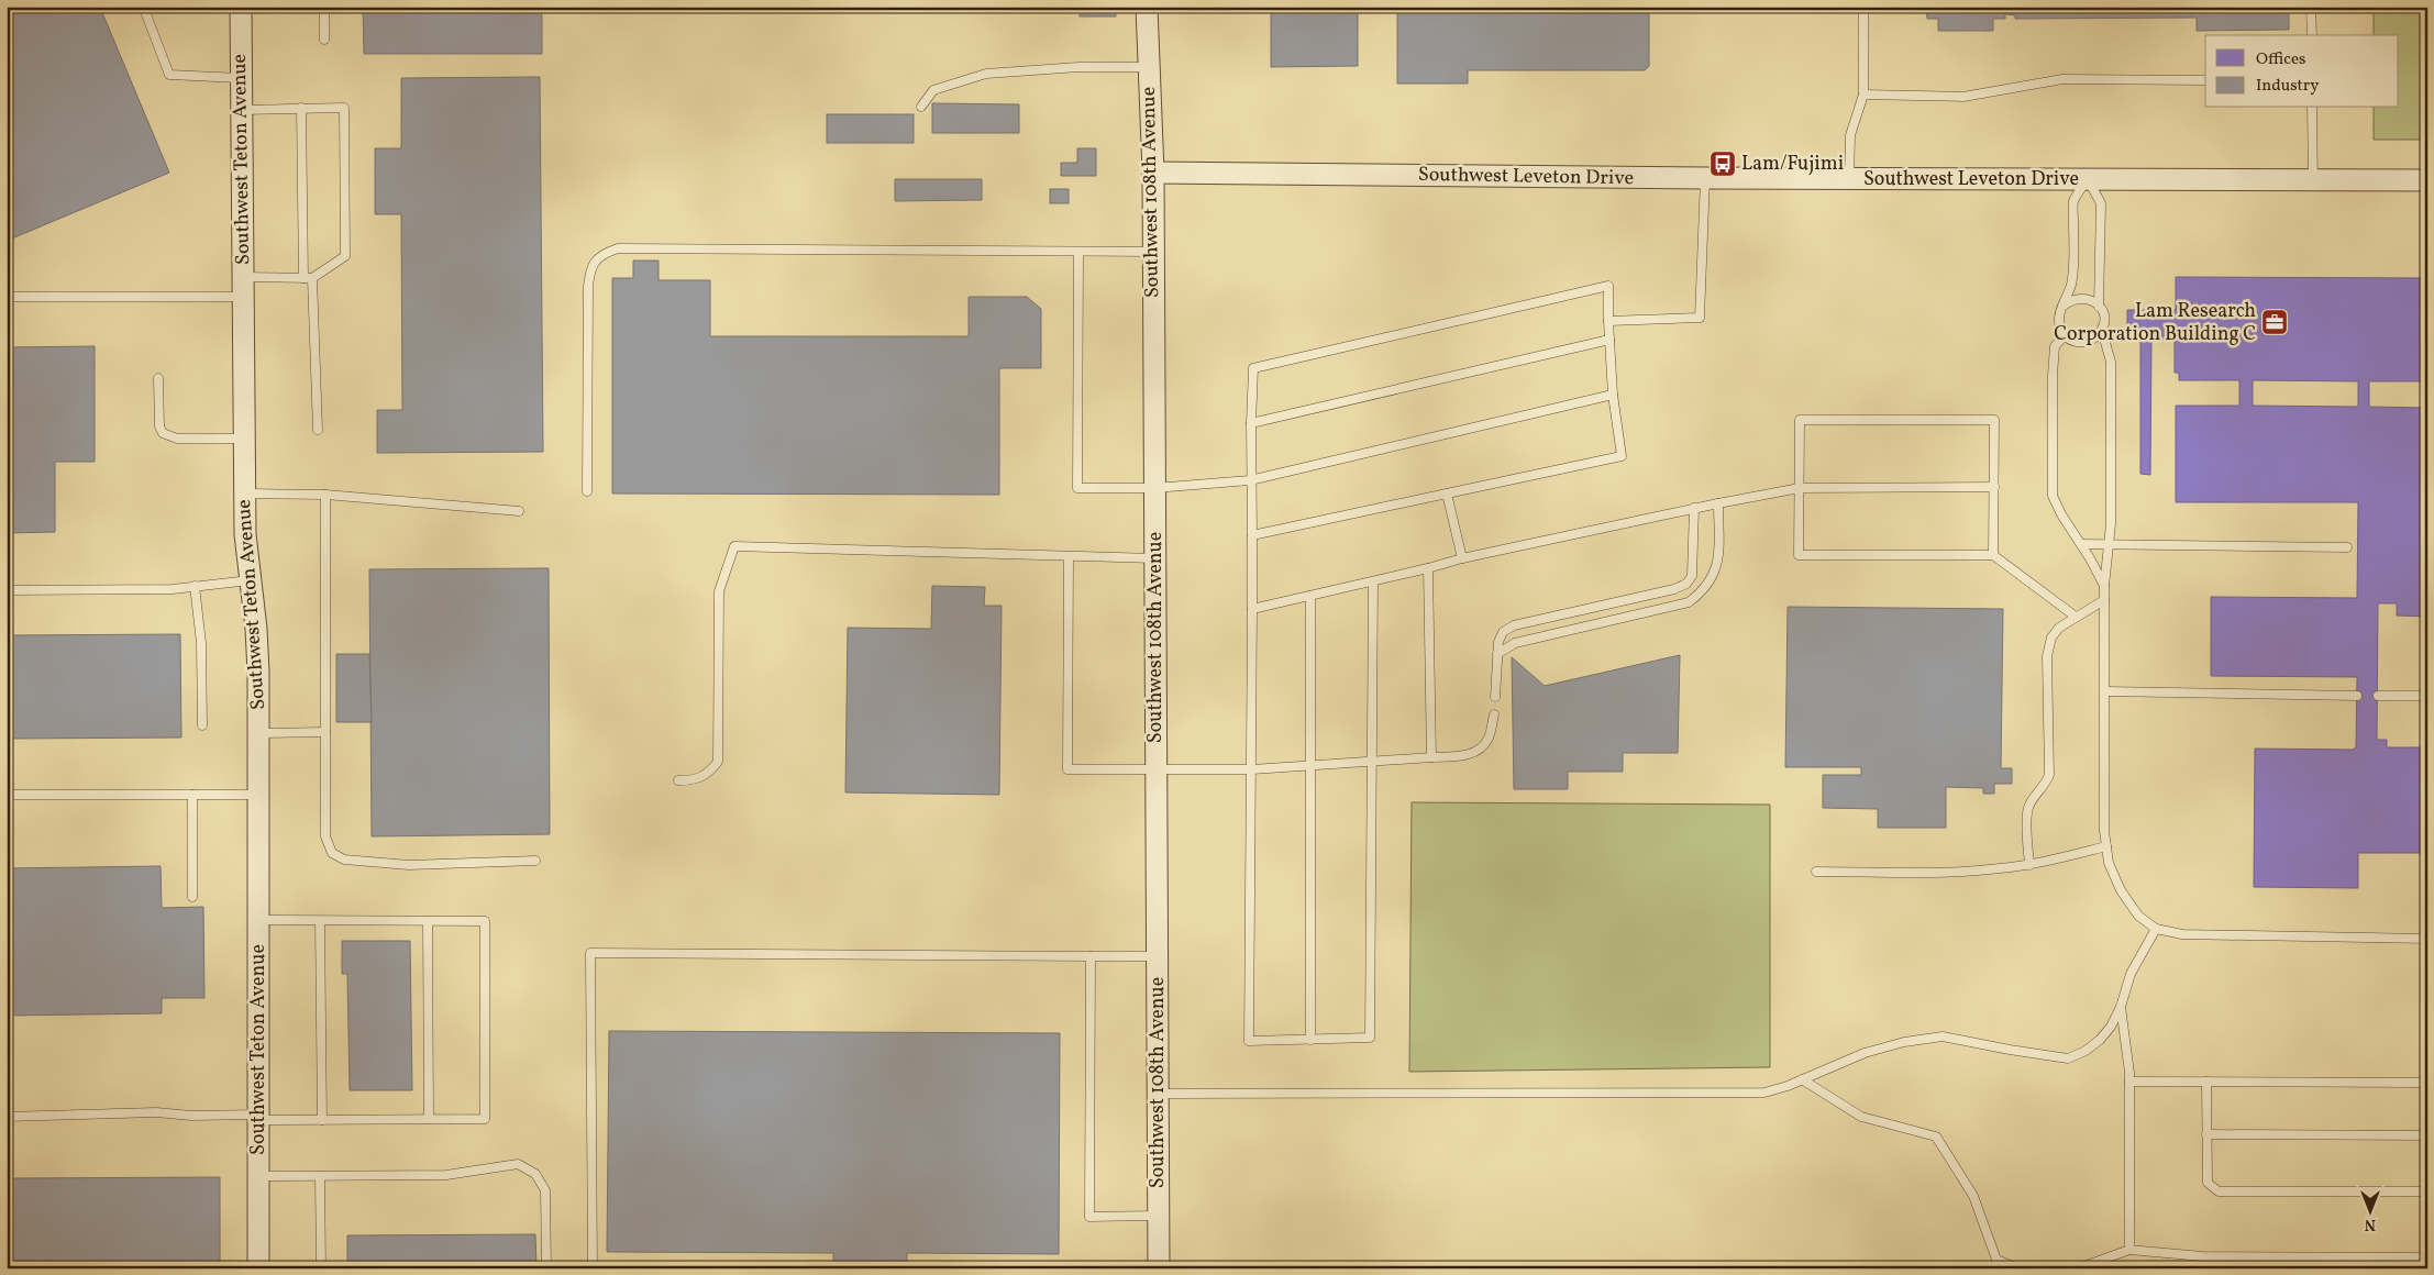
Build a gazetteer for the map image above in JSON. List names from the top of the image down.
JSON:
{
  "streets": {
    "street": ["Southwest Teton Avenue", "Southwest Leveton Drive", "Southwest 108th Avenue"]
  },
  "crossings": [
    ["Southwest Leveton Drive", "Southwest 108th Avenue"]
  ],
  "places": {
    "bus stop": ["Lam/Fujimi"],
    "office": ["Lam Research Corporation Building C"]
  },
  "legend": ["Offices", "Industry"],
  "north": "bottom"
}
